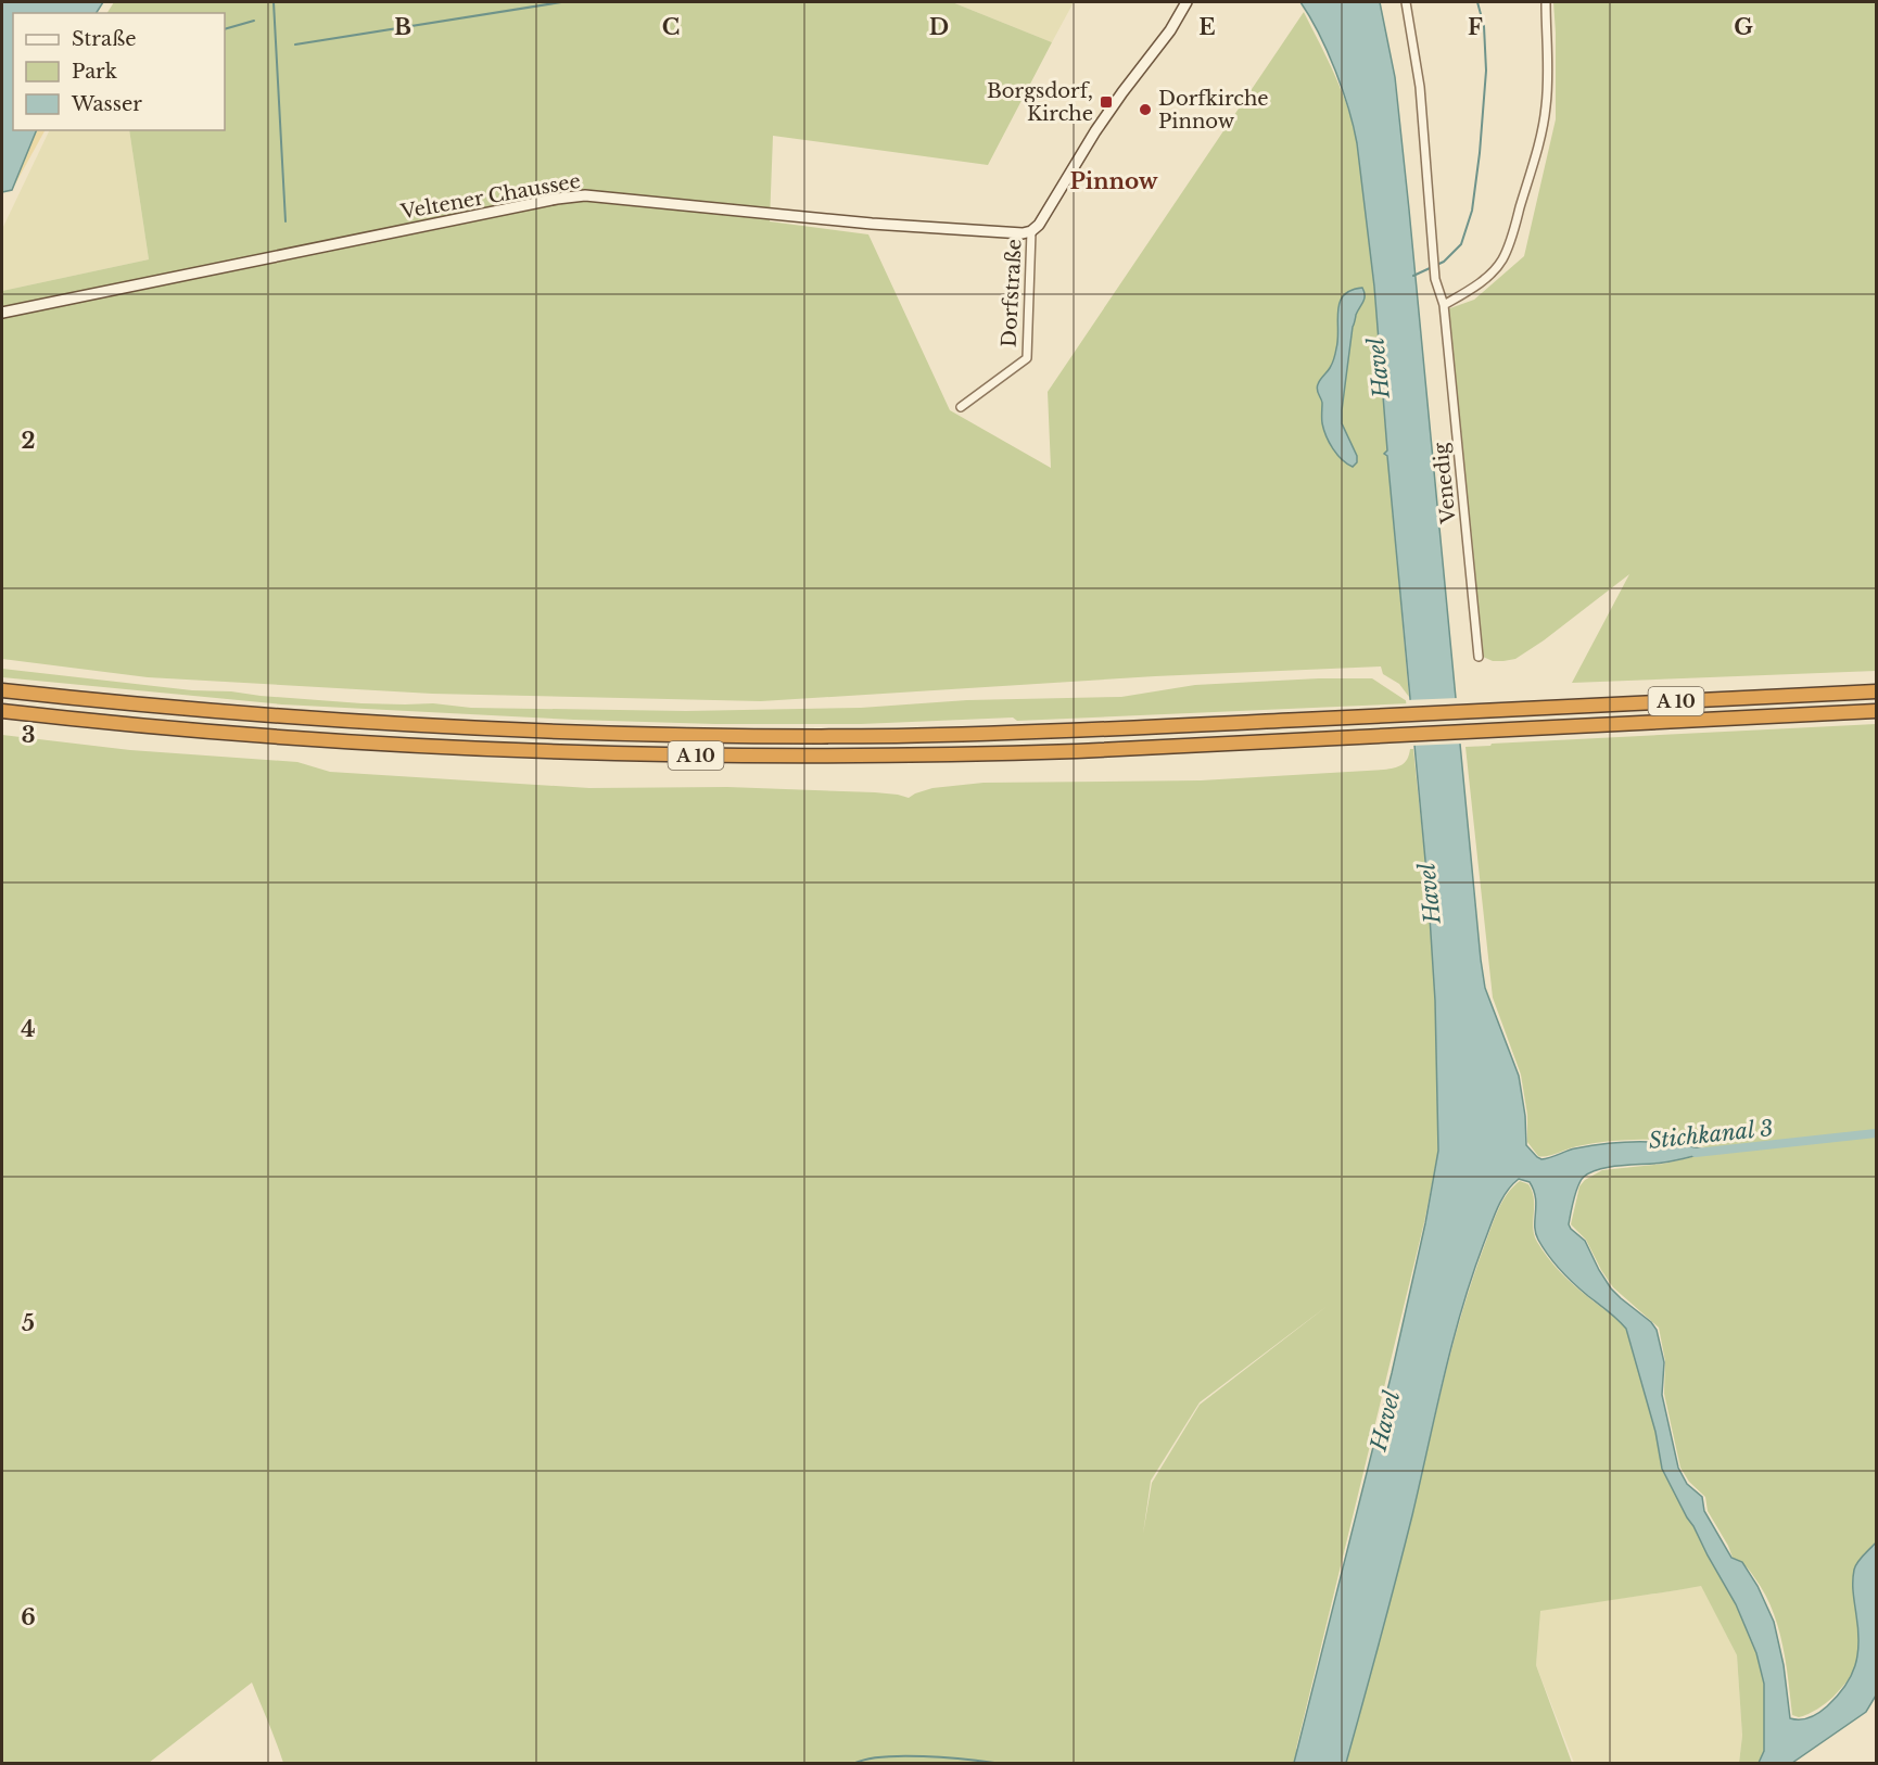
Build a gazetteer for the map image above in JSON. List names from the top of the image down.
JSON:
{
  "streets": {
    "highway": ["A 10"],
    "main road": ["Veltener Chaussee", "Dorfstraße"],
    "street": ["Venedig"]
  },
  "crossings": [
    ["Veltener Chaussee", "Dorfstraße"]
  ],
  "districts": ["Pinnow"],
  "water": ["Havel", "Stichkanal 3"],
  "places": {
    "transit": ["Borgsdorf, Kirche"],
    "other": ["Dorfkirche Pinnow"]
  },
  "legend": ["Straße", "Park", "Wasser"],
  "grid": {
    "columns": [
      "B",
      "C",
      "D",
      "E",
      "F",
      "G"
    ],
    "rows": [
      "2",
      "3",
      "4",
      "5",
      "6"
    ]
  }
}
